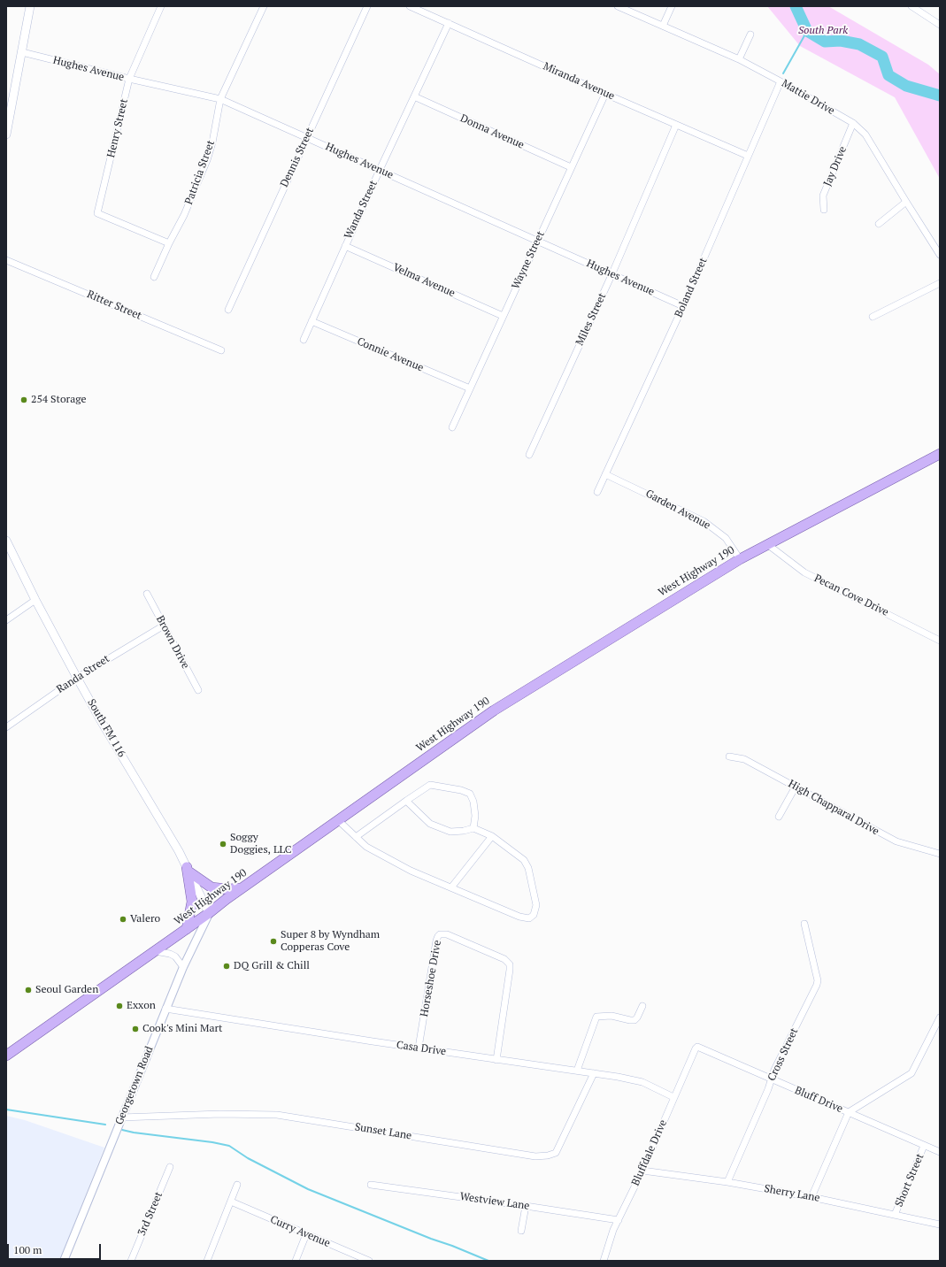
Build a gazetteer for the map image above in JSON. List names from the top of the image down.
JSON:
{
  "streets": {
    "main road": ["West Highway 190", "South FM 116"],
    "street": [
      "Hughes Avenue",
      "Miranda Avenue",
      "Mattie Drive",
      "Henry Street",
      "Donna Avenue",
      "Dennis Street",
      "Jay Drive",
      "Patricia Street",
      "Wanda Street",
      "Wayne Street",
      "Velma Avenue",
      "Boland Street",
      "Ritter Street",
      "Miles Street",
      "Connie Avenue",
      "Garden Avenue",
      "Pecan Cove Drive",
      "Brown Drive",
      "Randa Street",
      "High Chapparal Drive",
      "Horseshoe Drive",
      "Casa Drive",
      "Cross Street",
      "Georgetown Road",
      "Bluff Drive",
      "Sunset Lane",
      "Bluffdale Drive",
      "Short Street",
      "Sherry Lane",
      "Westview Lane",
      "3rd Street",
      "Curry Avenue"
    ]
  },
  "crossings": [
    ["Hughes Avenue", "Henry Street"],
    ["Hughes Avenue", "Dennis Street"],
    ["Hughes Avenue", "Patricia Street"],
    ["Hughes Avenue", "Wanda Street"],
    ["Hughes Avenue", "Wayne Street"],
    ["Hughes Avenue", "Boland Street"],
    ["Hughes Avenue", "Miles Street"],
    ["Miranda Avenue", "Wanda Street"],
    ["Miranda Avenue", "Wayne Street"],
    ["Miranda Avenue", "Boland Street"],
    ["Miranda Avenue", "Miles Street"],
    ["Mattie Drive", "Jay Drive"],
    ["Mattie Drive", "Boland Street"],
    ["Henry Street", "Patricia Street"],
    ["Donna Avenue", "Wanda Street"],
    ["Donna Avenue", "Wayne Street"],
    ["Wanda Street", "Velma Avenue"],
    ["Wanda Street", "Connie Avenue"],
    ["Wayne Street", "Velma Avenue"],
    ["Wayne Street", "Connie Avenue"],
    ["Boland Street", "Garden Avenue"],
    ["Garden Avenue", "West Highway 190"],
    ["West Highway 190", "Pecan Cove Drive"],
    ["West Highway 190", "South FM 116"],
    ["West Highway 190", "Georgetown Road"],
    ["Brown Drive", "Randa Street"],
    ["Randa Street", "South FM 116"],
    ["South FM 116", "Georgetown Road"],
    ["Horseshoe Drive", "Casa Drive"],
    ["Casa Drive", "Georgetown Road"],
    ["Casa Drive", "Sunset Lane"],
    ["Casa Drive", "Bluffdale Drive"],
    ["Cross Street", "Bluff Drive"],
    ["Cross Street", "Sherry Lane"],
    ["Georgetown Road", "Sunset Lane"],
    ["Bluff Drive", "Bluffdale Drive"],
    ["Bluff Drive", "Short Street"],
    ["Bluffdale Drive", "Sherry Lane"],
    ["Bluffdale Drive", "Westview Lane"],
    ["Short Street", "Sherry Lane"]
  ],
  "parks": ["South Park"],
  "places": [
    "254 Storage",
    "Soggy Doggies, LLC",
    "Valero",
    "Super 8 by Wyndham Copperas Cove",
    "DQ Grill & Chill",
    "Seoul Garden",
    "Exxon",
    "Cook's Mini Mart"
  ],
  "scale_bar": "100 m"
}
